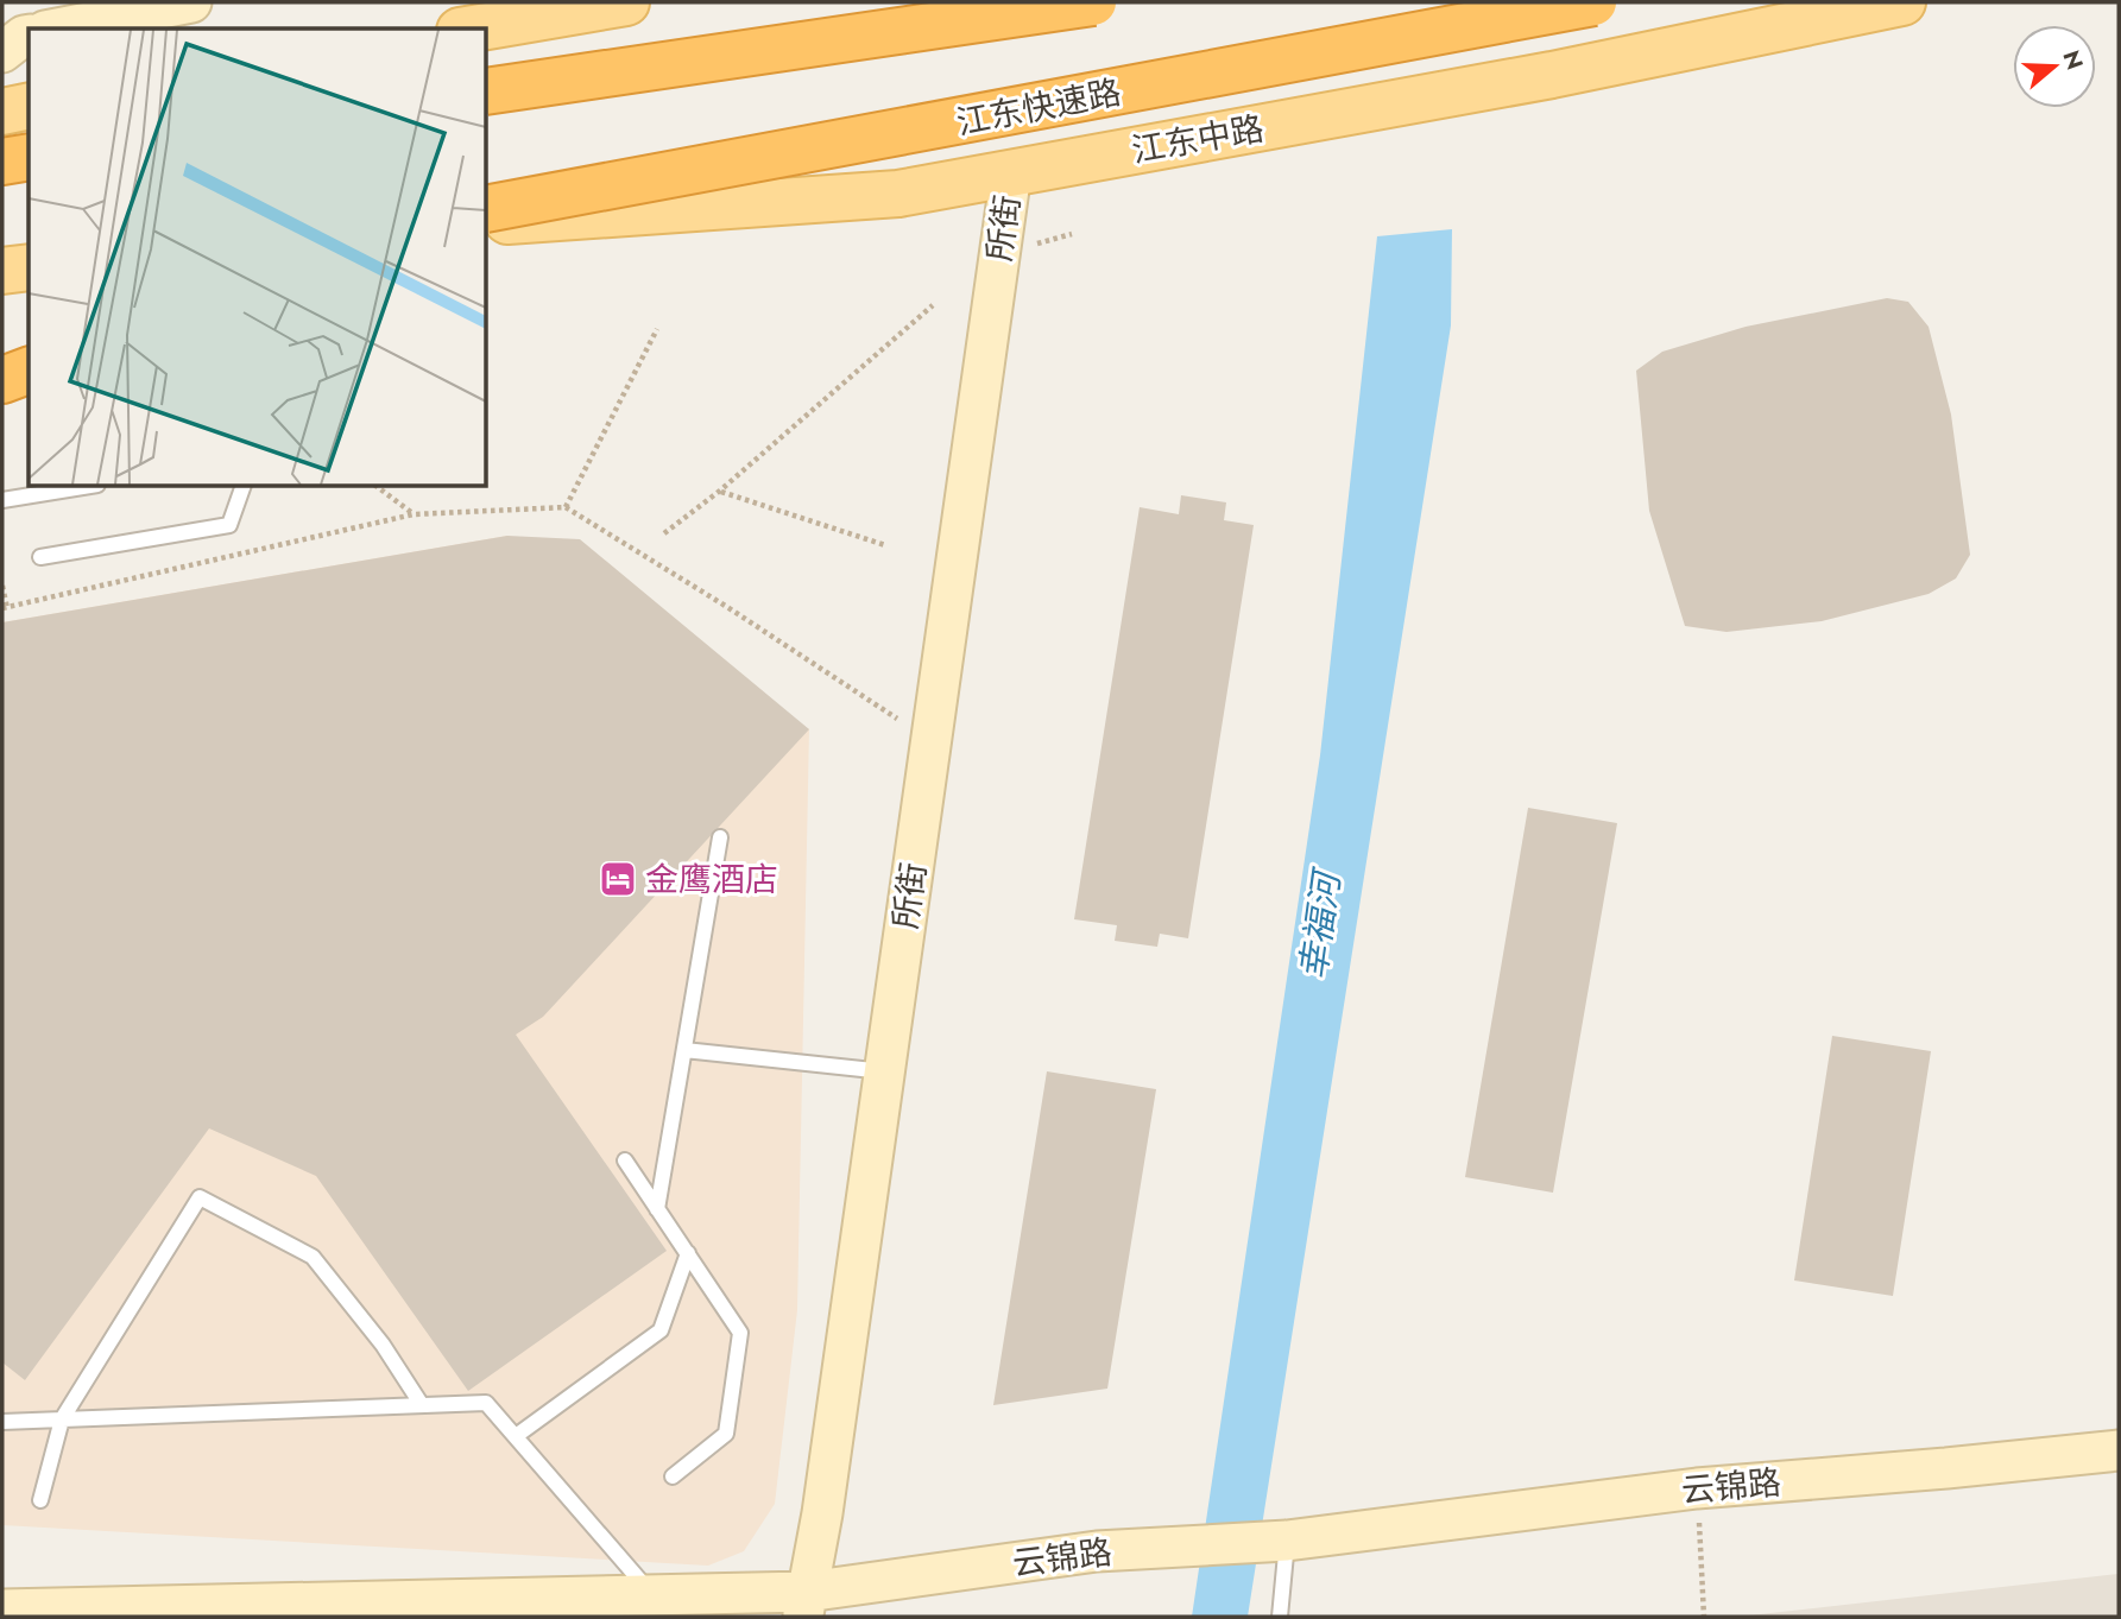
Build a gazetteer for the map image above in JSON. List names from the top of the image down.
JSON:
{
  "streets": {
    "highway": ["江东快速路"],
    "main road": ["江东中路"],
    "street": ["所街", "云锦路"]
  },
  "crossings": [
    ["江东中路", "所街"],
    ["所街", "云锦路"]
  ],
  "water": ["幸福河"],
  "places": {
    "hotel": ["金鹰酒店"]
  },
  "north": "right"
}
